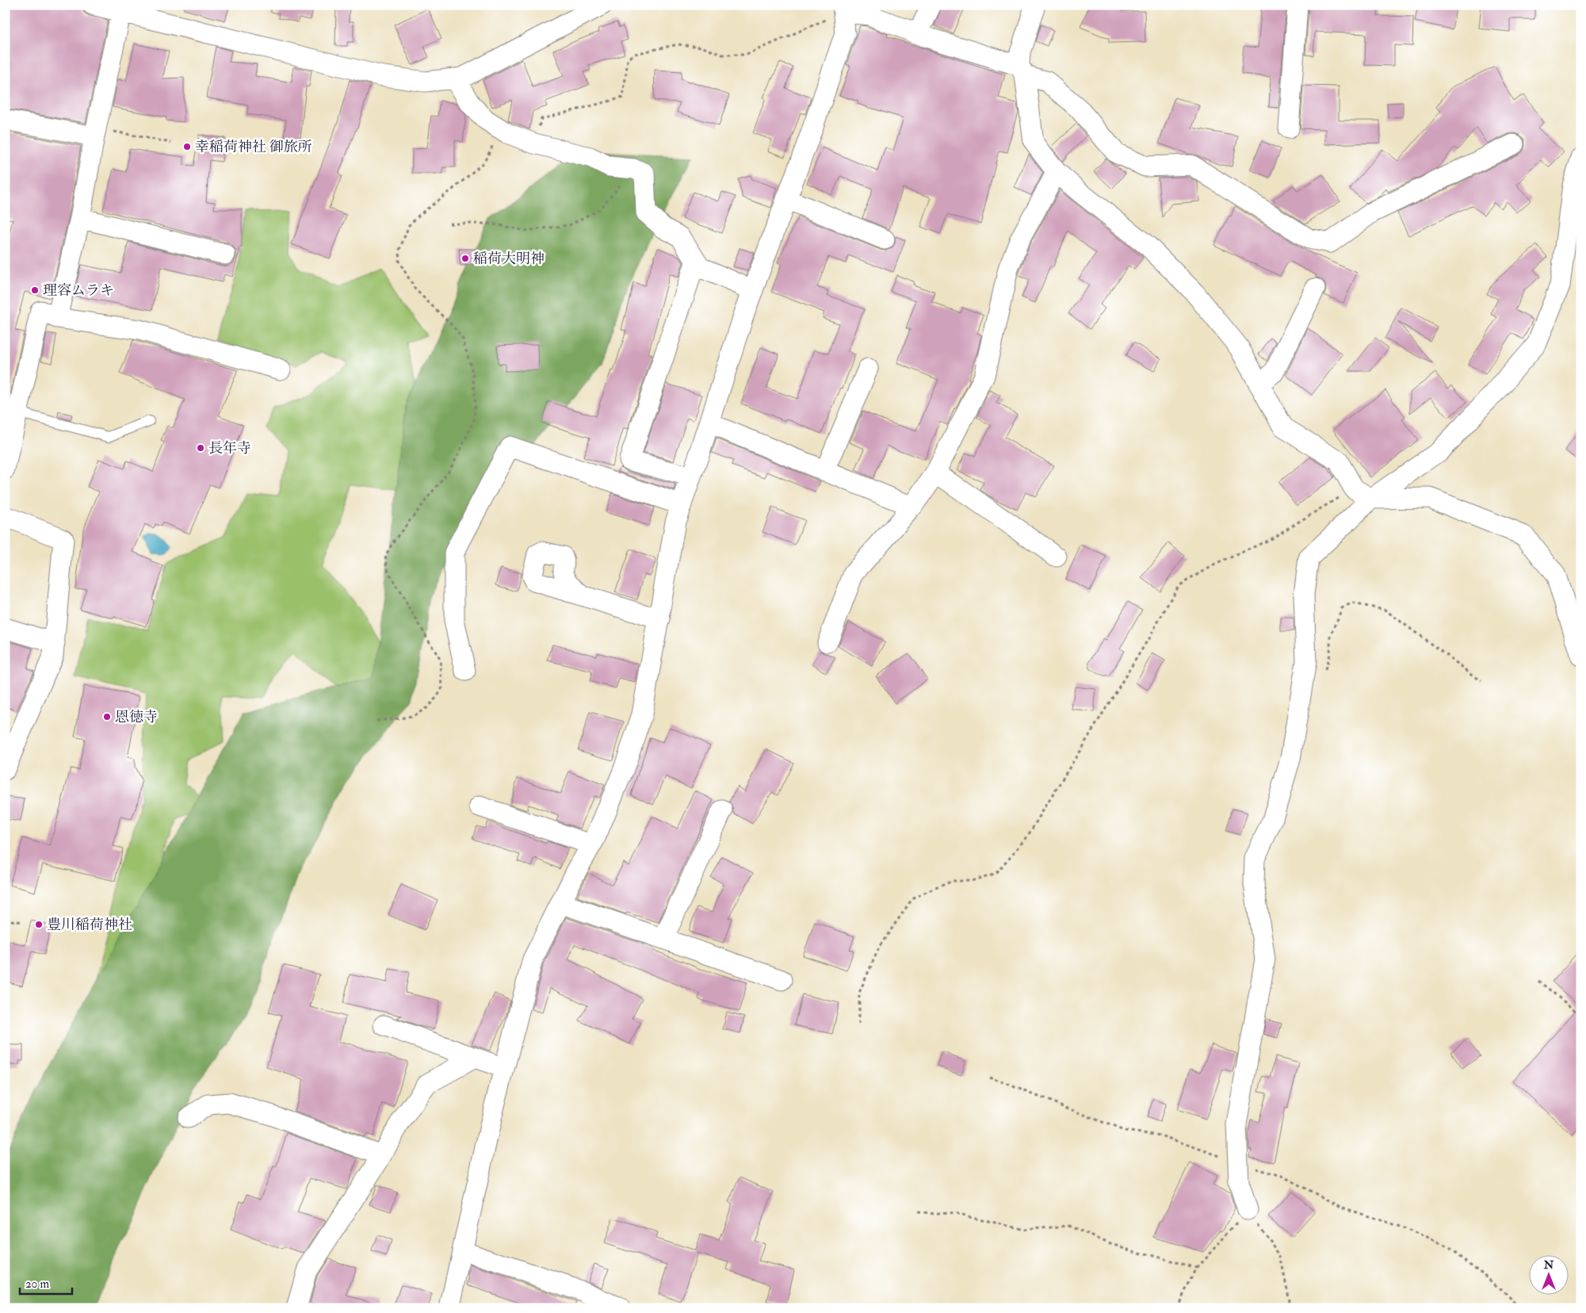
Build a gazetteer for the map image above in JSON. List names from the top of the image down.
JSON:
{
  "places": [
    "幸稲荷神社 御旅所",
    "稲荷大明神",
    "理容ムラキ",
    "長年寺",
    "恩徳寺",
    "豊川稲荷神社"
  ],
  "scale_bar": "20 m",
  "north": "top"
}
